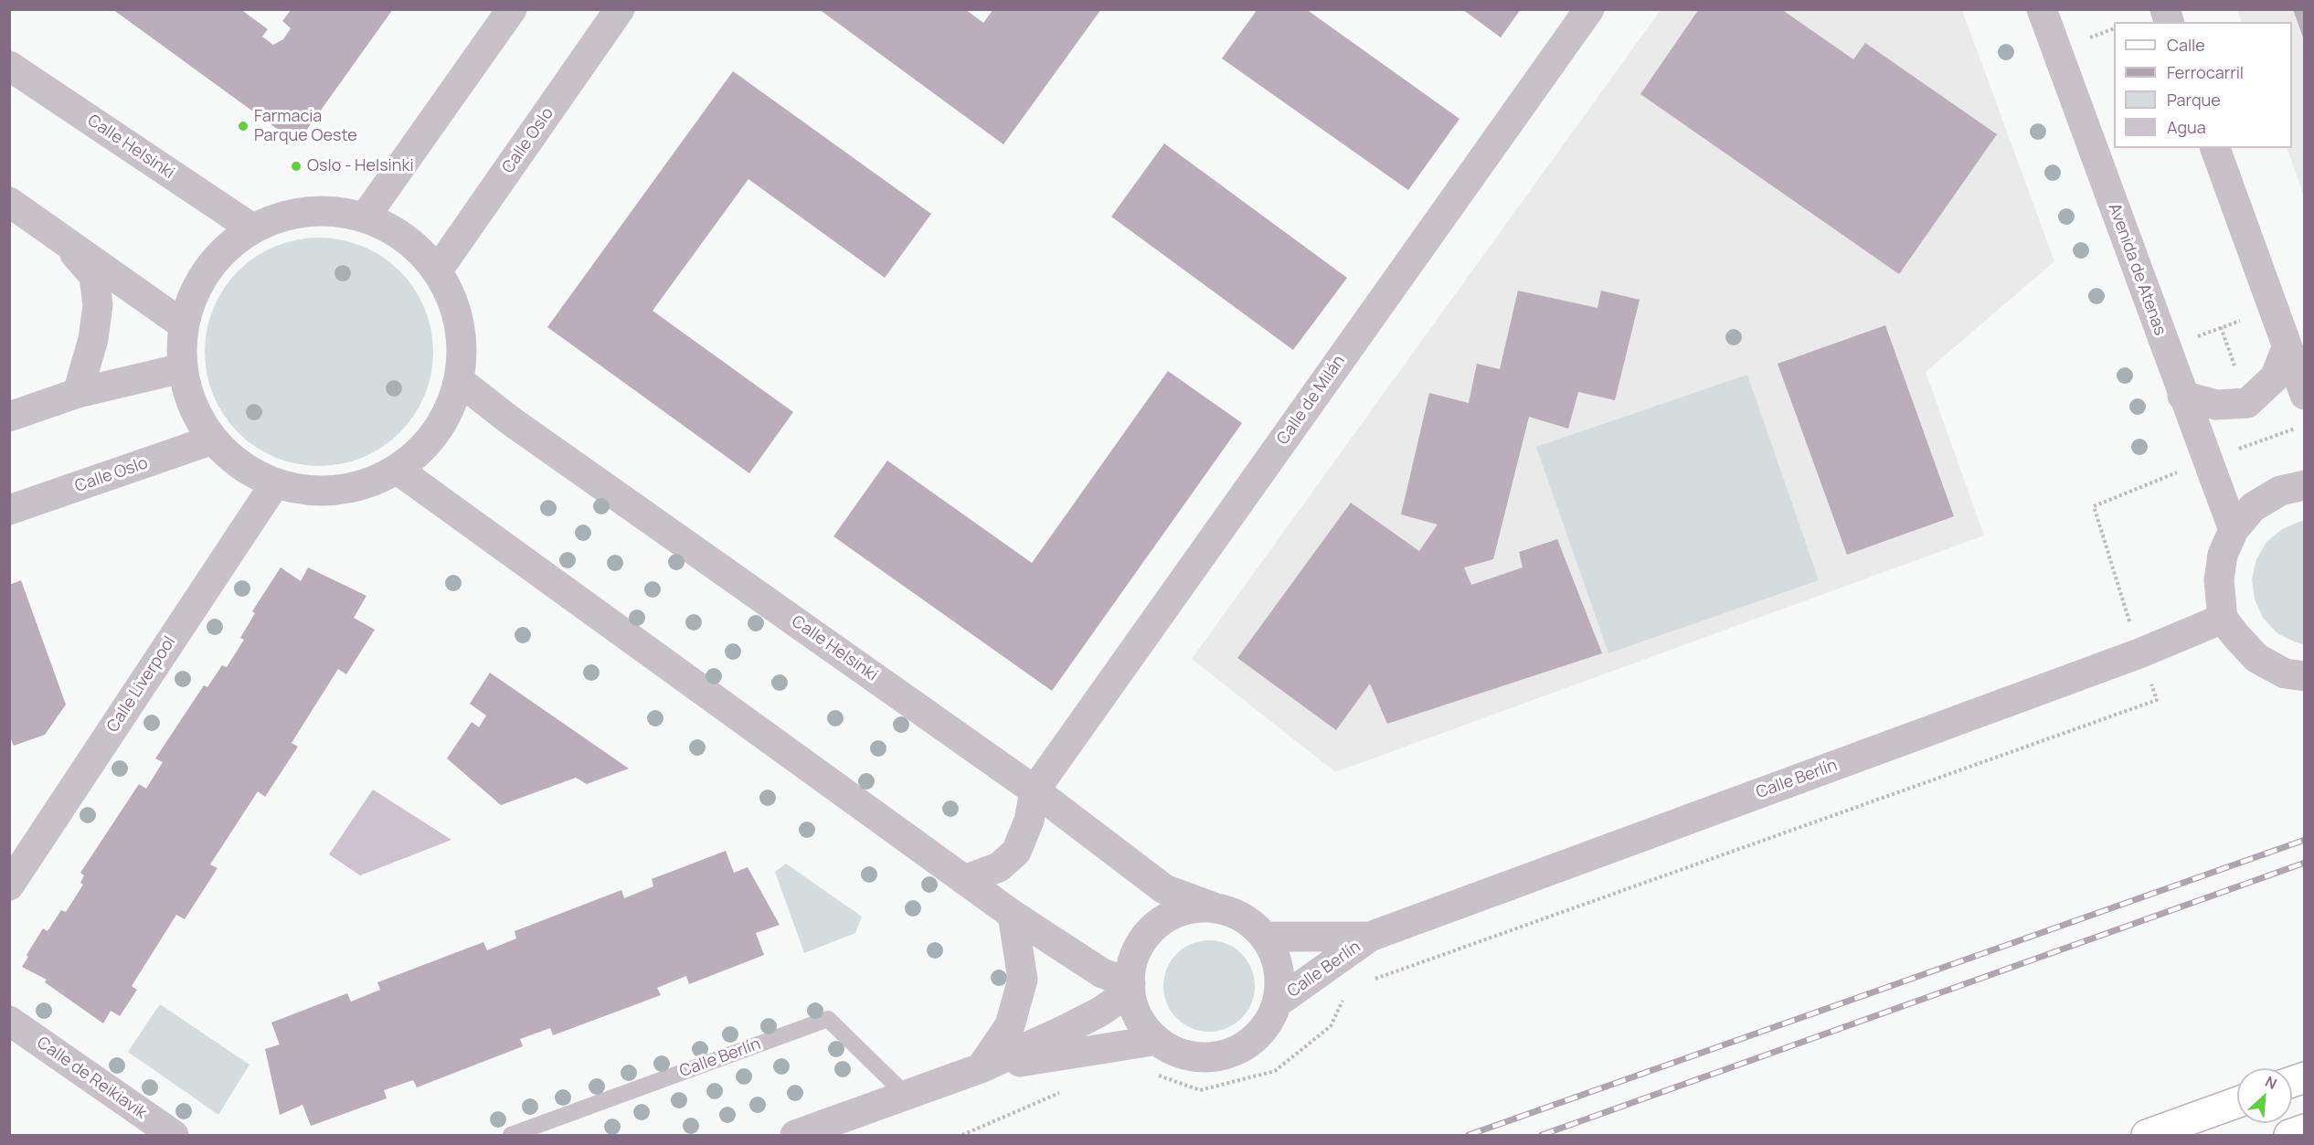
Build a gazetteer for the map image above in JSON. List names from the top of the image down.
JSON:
{
  "streets": {
    "street": [
      "Calle Oslo",
      "Calle Helsinki",
      "Avenida de Atenas",
      "Calle de Milán",
      "Calle Liverpool",
      "Calle Berlín",
      "Calle de Reikiavik"
    ]
  },
  "crossings": [
    ["Calle Helsinki", "Calle de Milán"],
    ["Calle Helsinki", "Calle Berlín"]
  ],
  "places": ["Farmacia Parque Oeste", "Oslo - Helsinki"],
  "legend": [
    "Calle",
    "Ferrocarril",
    "Parque",
    "Agua"
  ],
  "north": "top right"
}
